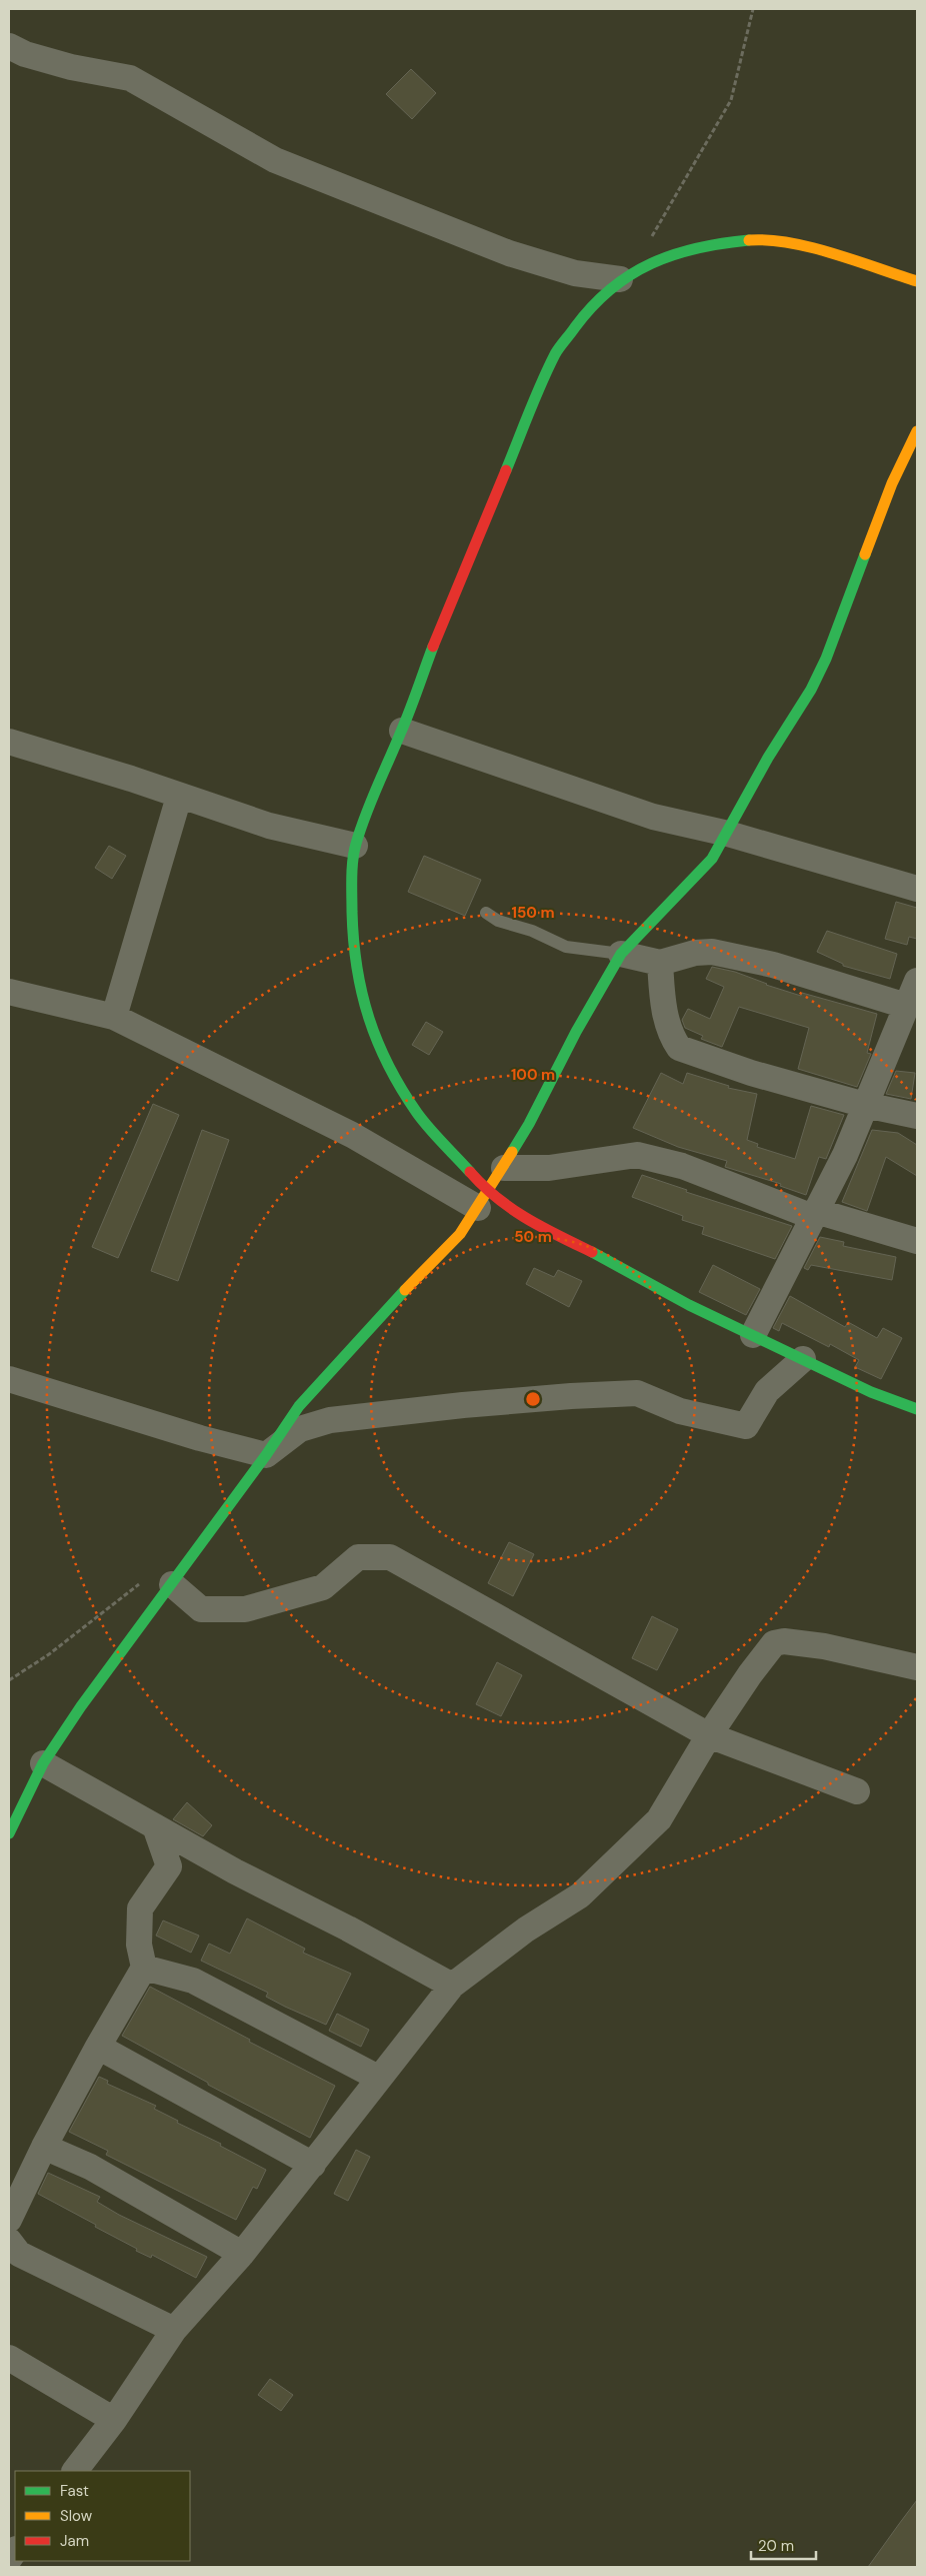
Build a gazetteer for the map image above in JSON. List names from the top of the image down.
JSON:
{
  "legend": ["Fast", "Slow", "Jam"],
  "scale_bar": "20 m",
  "rings": ["150 m", "100 m", "50 m"]
}
